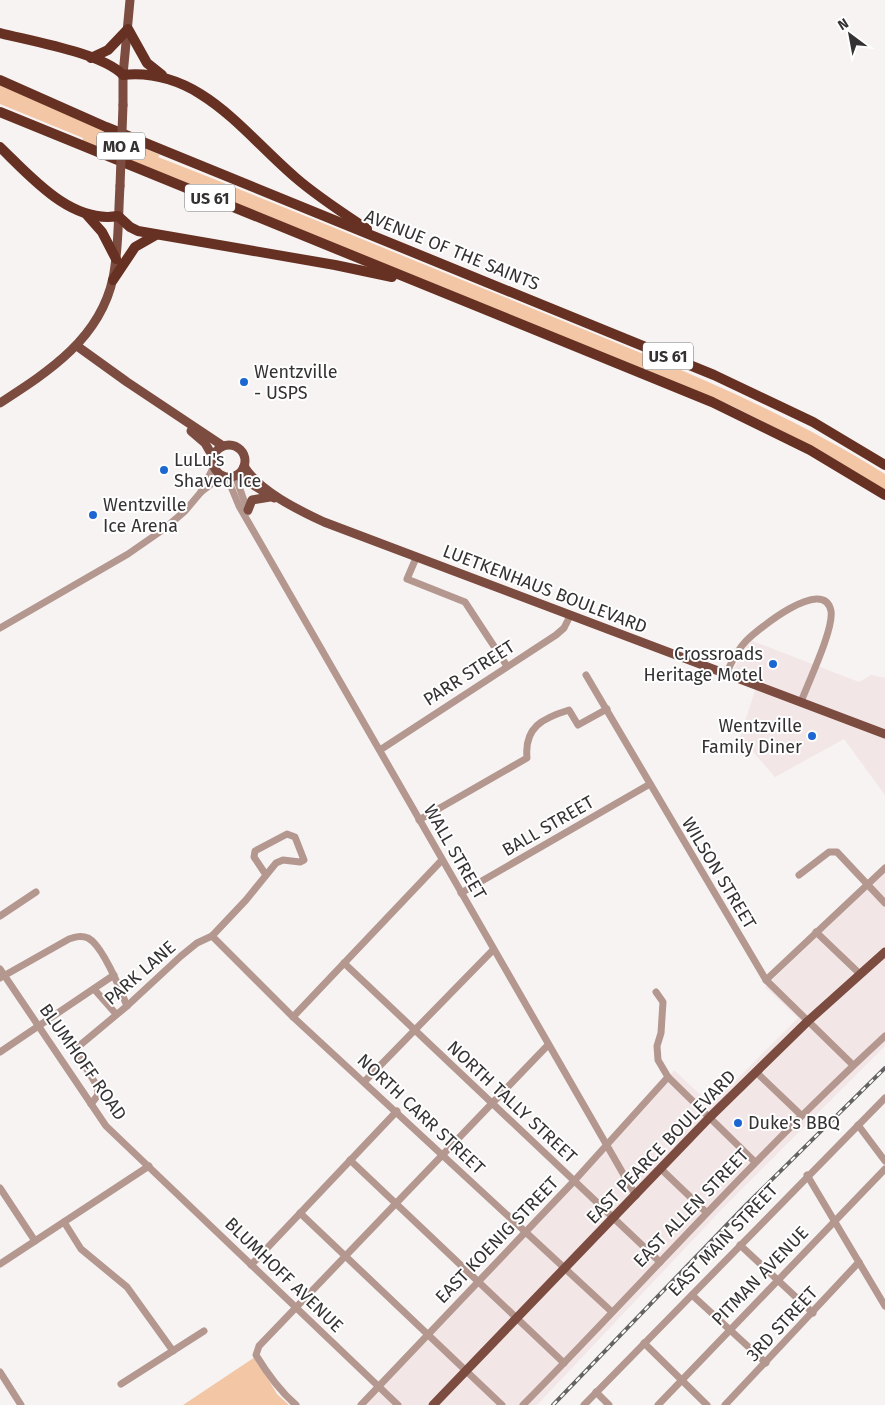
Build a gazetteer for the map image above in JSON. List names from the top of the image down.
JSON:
{
  "streets": {
    "highway": ["US 61", "AVENUE OF THE SAINTS"],
    "main road": ["MO A", "LUETKENHAUS BOULEVARD", "EAST PEARCE BOULEVARD"],
    "street": [
      "PARR STREET",
      "BALL STREET",
      "WALL STREET",
      "WILSON STREET",
      "PARK LANE",
      "BLUMHOFF ROAD",
      "NORTH TALLY STREET",
      "NORTH CARR STREET",
      "EAST ALLEN STREET",
      "EAST KOENIG STREET",
      "EAST MAIN STREET",
      "BLUMHOFF AVENUE",
      "PITMAN AVENUE",
      "3RD STREET"
    ]
  },
  "crossings": [
    ["LUETKENHAUS BOULEVARD", "PARR STREET"],
    ["LUETKENHAUS BOULEVARD", "WALL STREET"],
    ["PARR STREET", "WALL STREET"],
    ["BALL STREET", "WALL STREET"],
    ["BALL STREET", "WILSON STREET"],
    ["WALL STREET", "EAST PEARCE BOULEVARD"],
    ["WALL STREET", "EAST KOENIG STREET"],
    ["WILSON STREET", "EAST PEARCE BOULEVARD"],
    ["WILSON STREET", "EAST ALLEN STREET"],
    ["PARK LANE", "BLUMHOFF ROAD"],
    ["PARK LANE", "NORTH CARR STREET"],
    ["BLUMHOFF ROAD", "BLUMHOFF AVENUE"],
    ["NORTH TALLY STREET", "EAST PEARCE BOULEVARD"],
    ["NORTH TALLY STREET", "EAST ALLEN STREET"],
    ["NORTH TALLY STREET", "EAST KOENIG STREET"],
    ["NORTH CARR STREET", "EAST PEARCE BOULEVARD"],
    ["NORTH CARR STREET", "EAST ALLEN STREET"],
    ["NORTH CARR STREET", "EAST KOENIG STREET"],
    ["EAST KOENIG STREET", "BLUMHOFF AVENUE"]
  ],
  "places": [
    "Wentzville - USPS",
    "LuLu's Shaved Ice",
    "Wentzville Ice Arena",
    "Crossroads Heritage Motel",
    "Wentzville Family Diner",
    "Duke's BBQ"
  ],
  "north": "top left"
}
